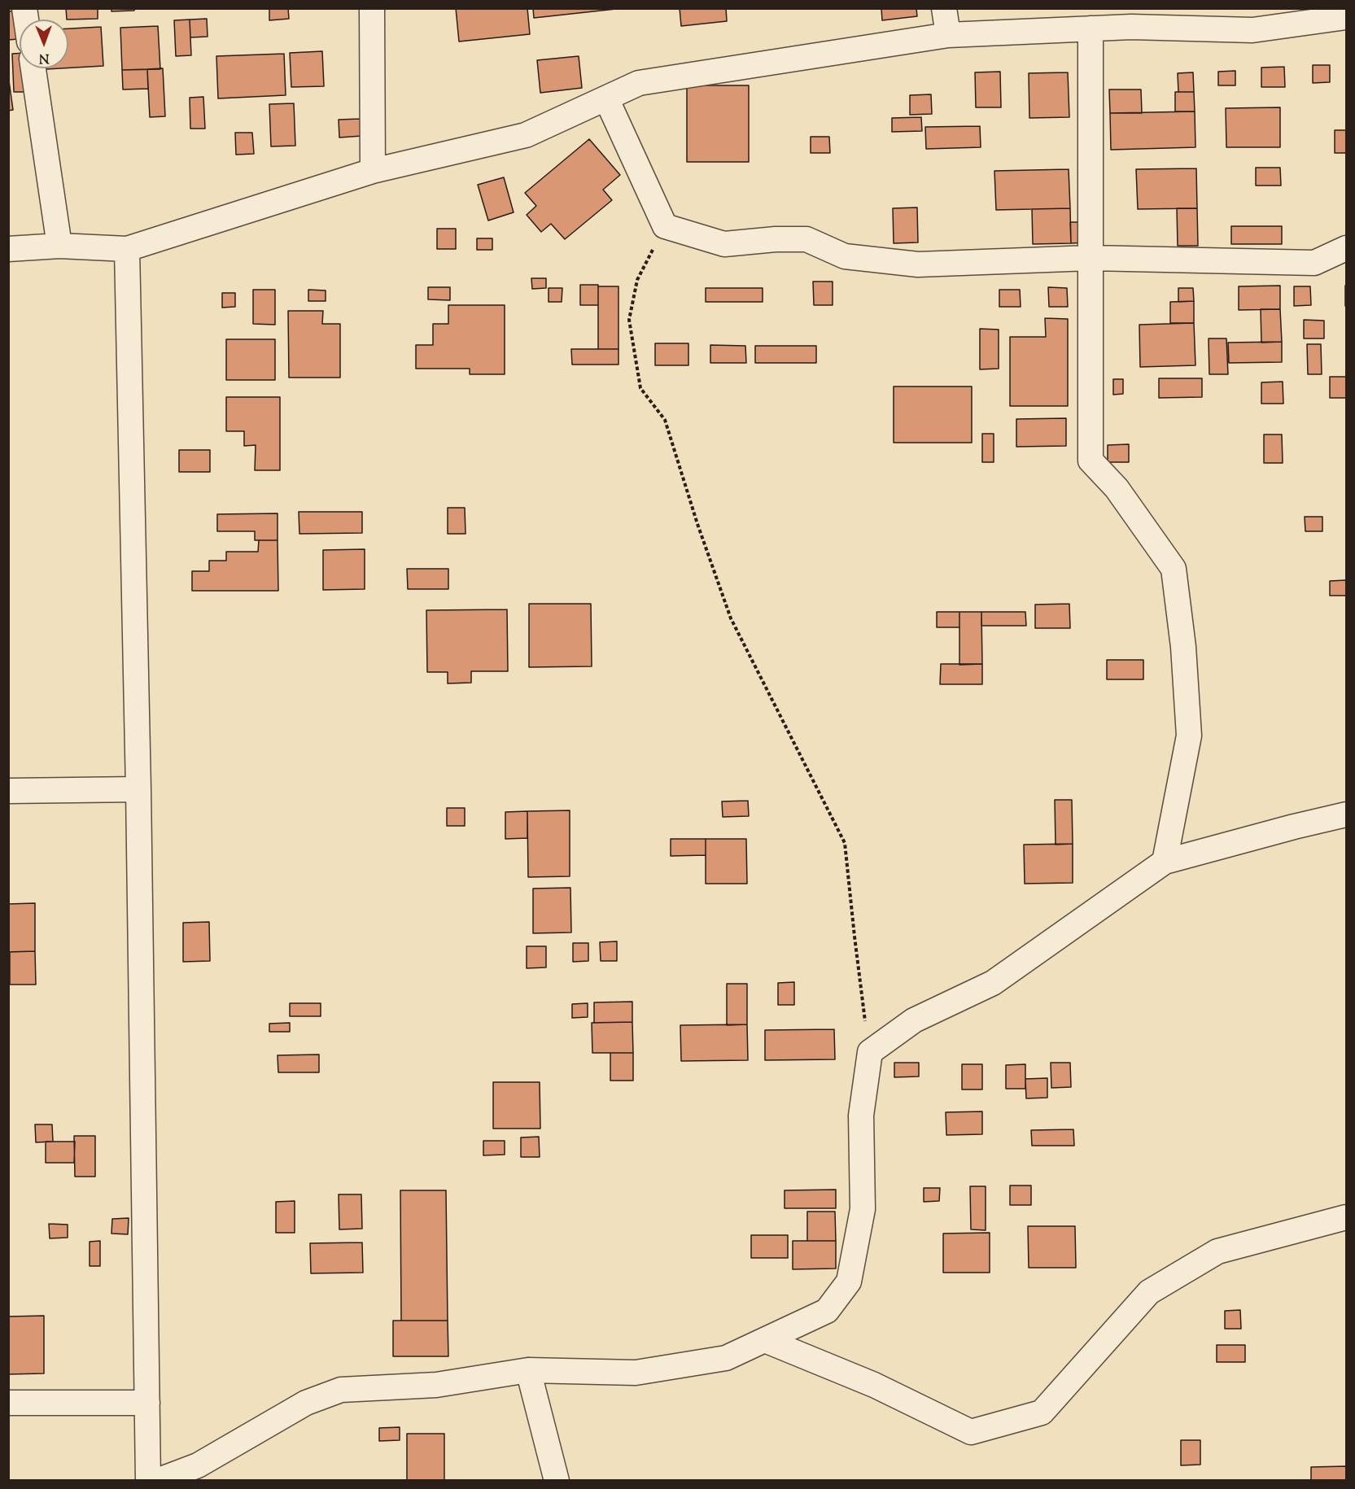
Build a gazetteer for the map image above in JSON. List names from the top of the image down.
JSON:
{
  "north": "bottom"
}
